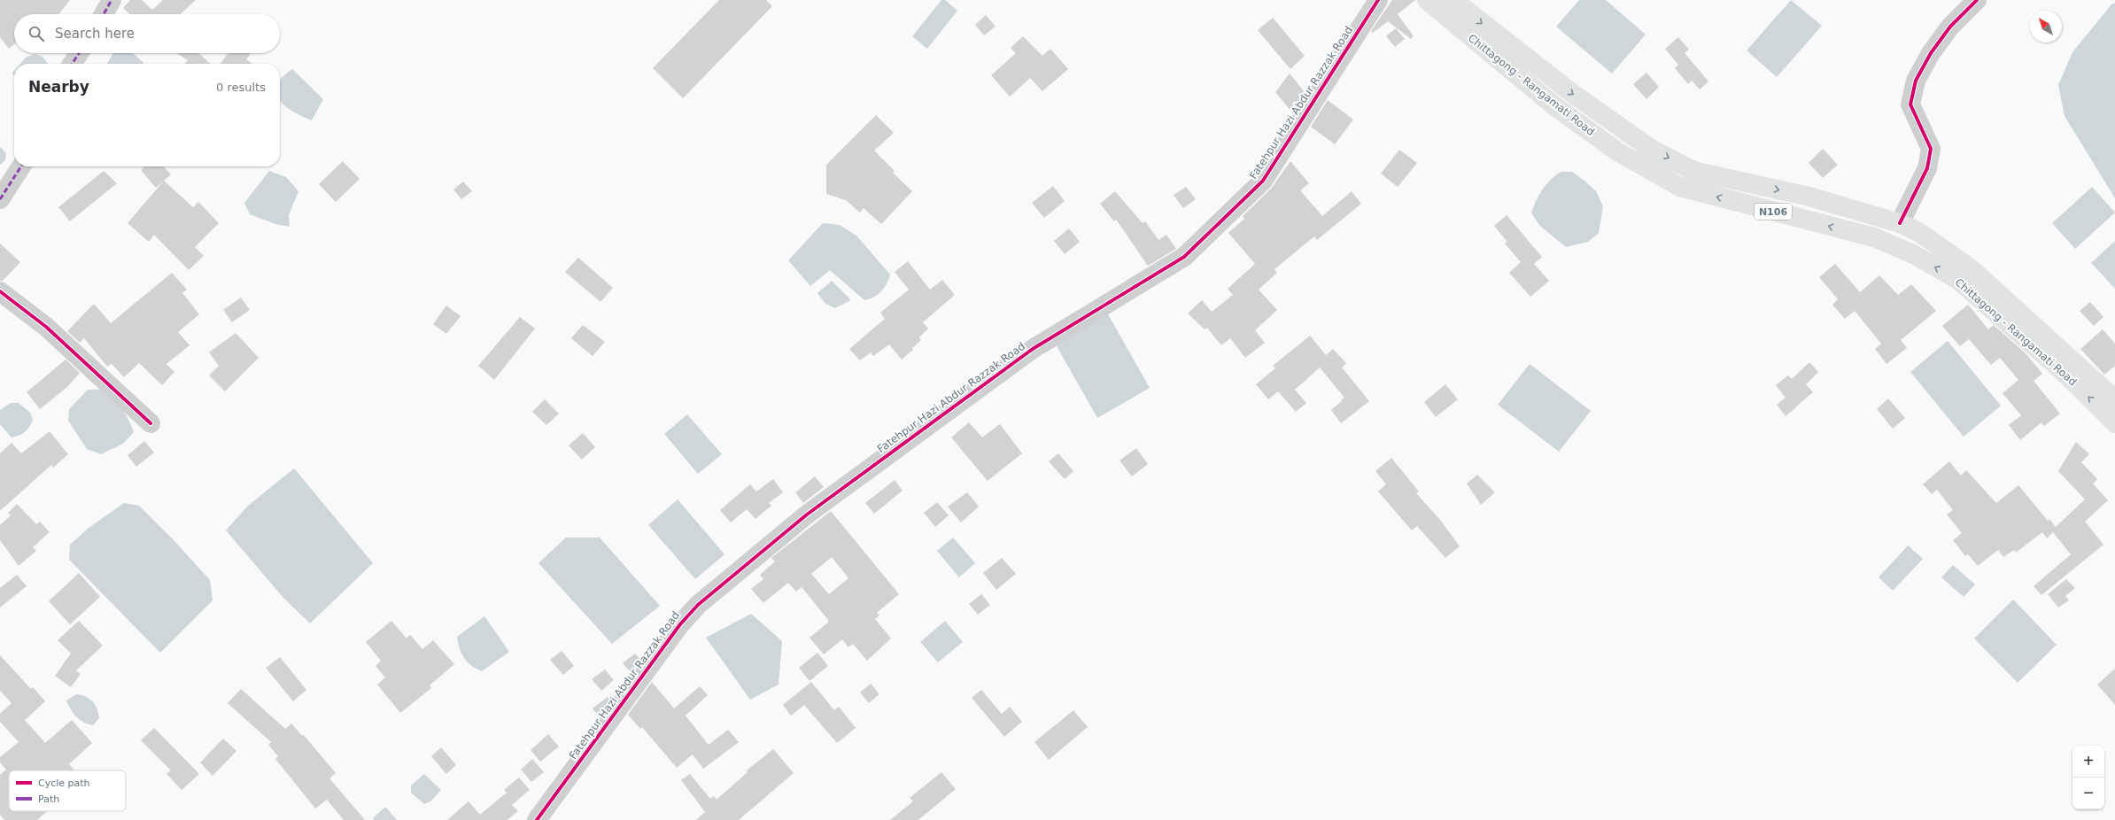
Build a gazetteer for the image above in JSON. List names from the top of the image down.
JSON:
{
  "streets": {
    "highway": ["Chittagong - Rangamati Road", "N106"],
    "street": ["Fatehpur Hazi Abdur Razzak Road"]
  },
  "legend": ["Cycle path", "Path"],
  "north": "top left",
  "page": {
    "search": "Search here",
    "heading": ["Nearby", "0 results"],
    "map_buttons": ["+", "−"]
  }
}
